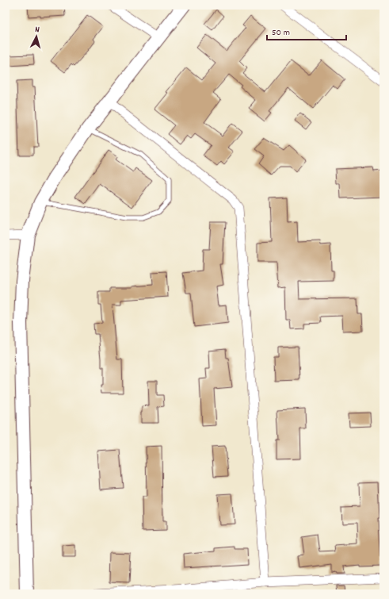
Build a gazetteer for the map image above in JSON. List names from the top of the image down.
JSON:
{
  "scale_bar": "50 m",
  "north": "top"
}
